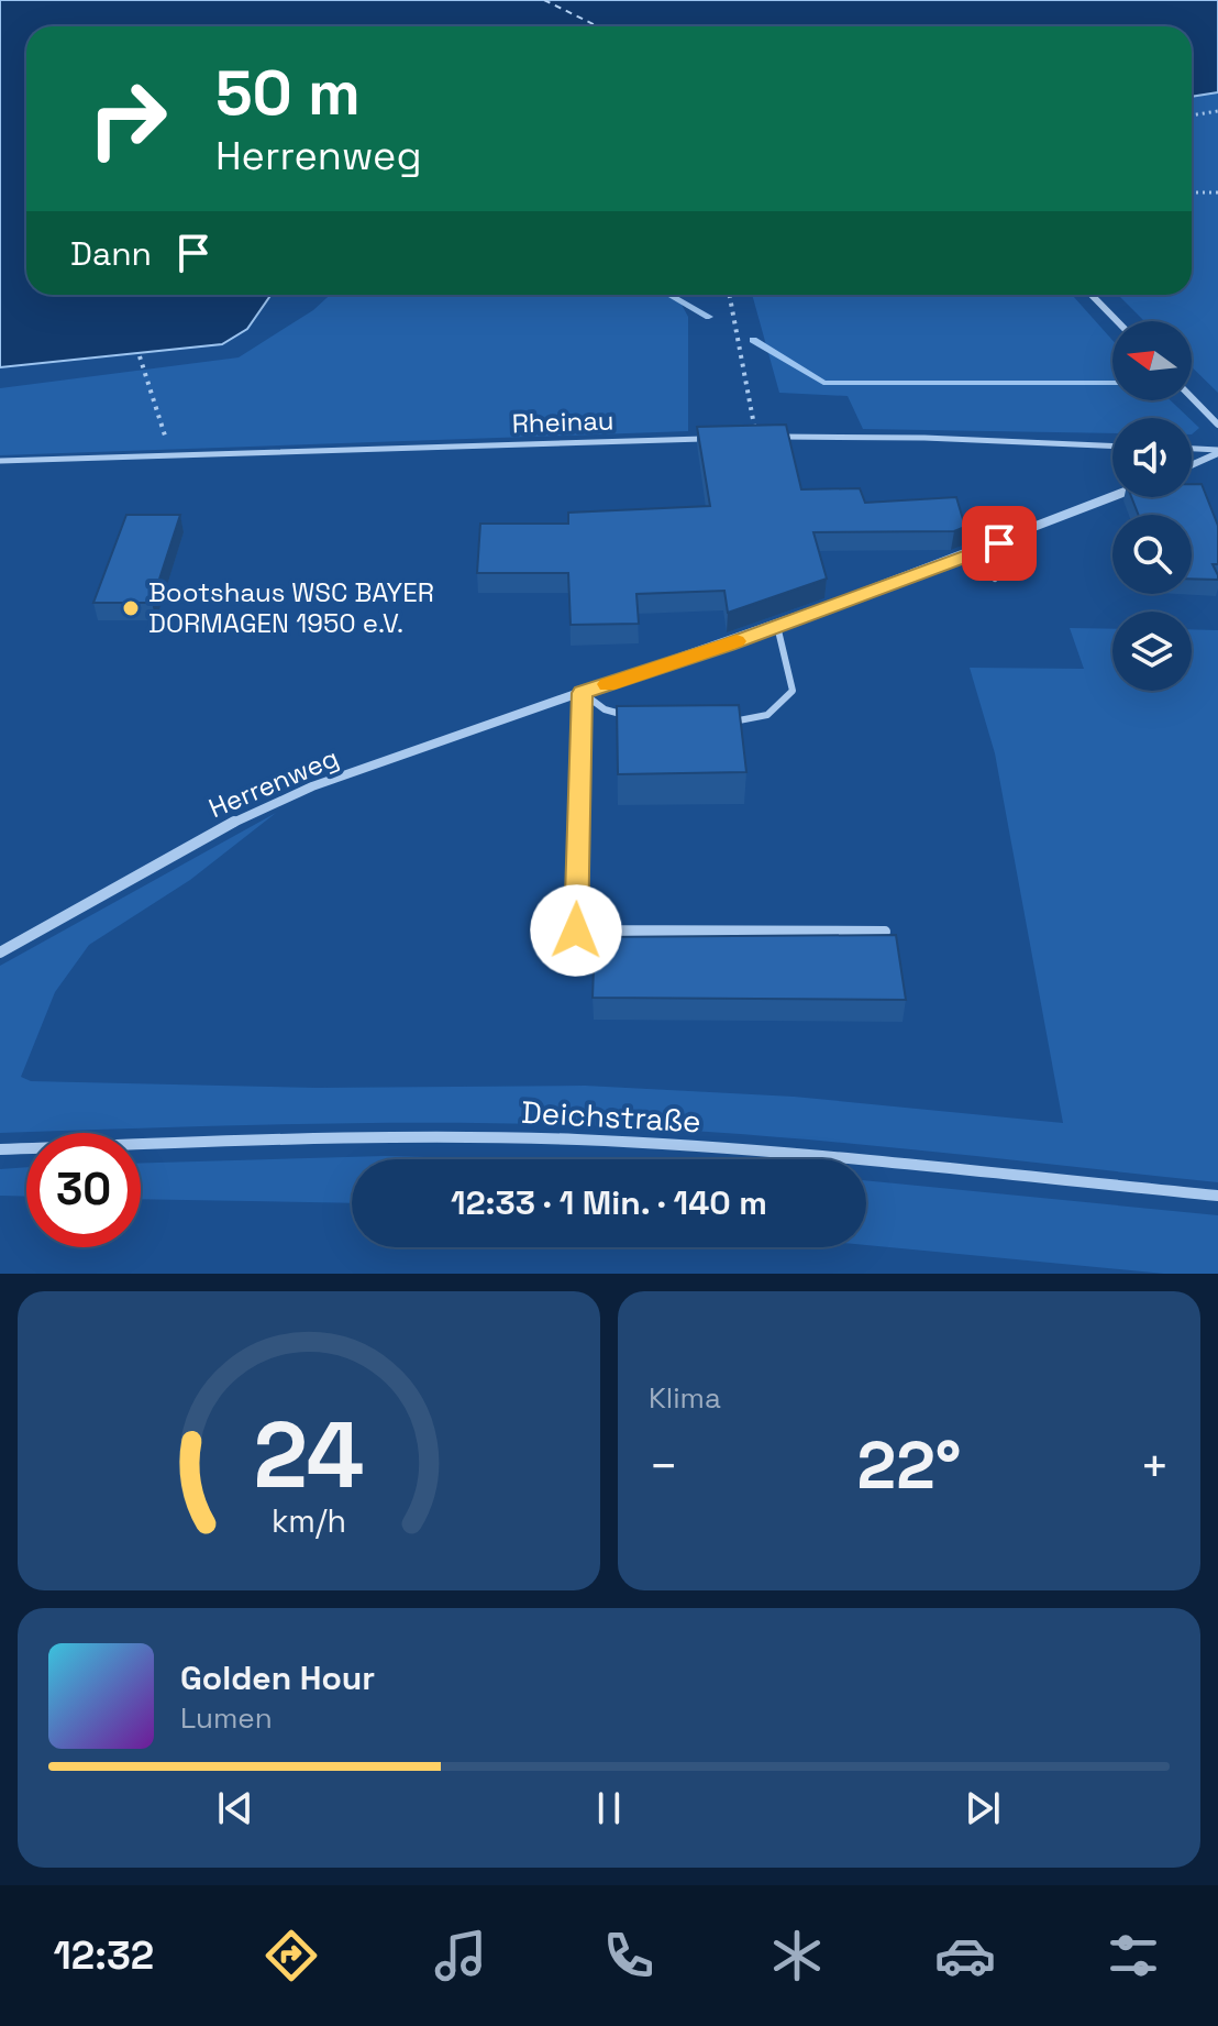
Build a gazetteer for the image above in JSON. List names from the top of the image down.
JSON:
{
  "streets": {
    "street": ["Herrenweg", "Deichstraße"],
    "lane": ["Rheinau"]
  },
  "places": ["Bootshaus WSC BAYER DORMAGEN 1950 e.V."],
  "north": "left",
  "page": {
    "turn": ["50 m", "Herrenweg"],
    "then": "Dann",
    "limit": "30",
    "trip": "12:33 · 1 Min. · 140 m",
    "tile": "Klima",
    "heat": ["−", "22°", "+"],
    "song": ["Golden Hour", "Lumen"],
    "tabs": "12:32",
    "gauge": ["24", "km/h"]
  }
}
